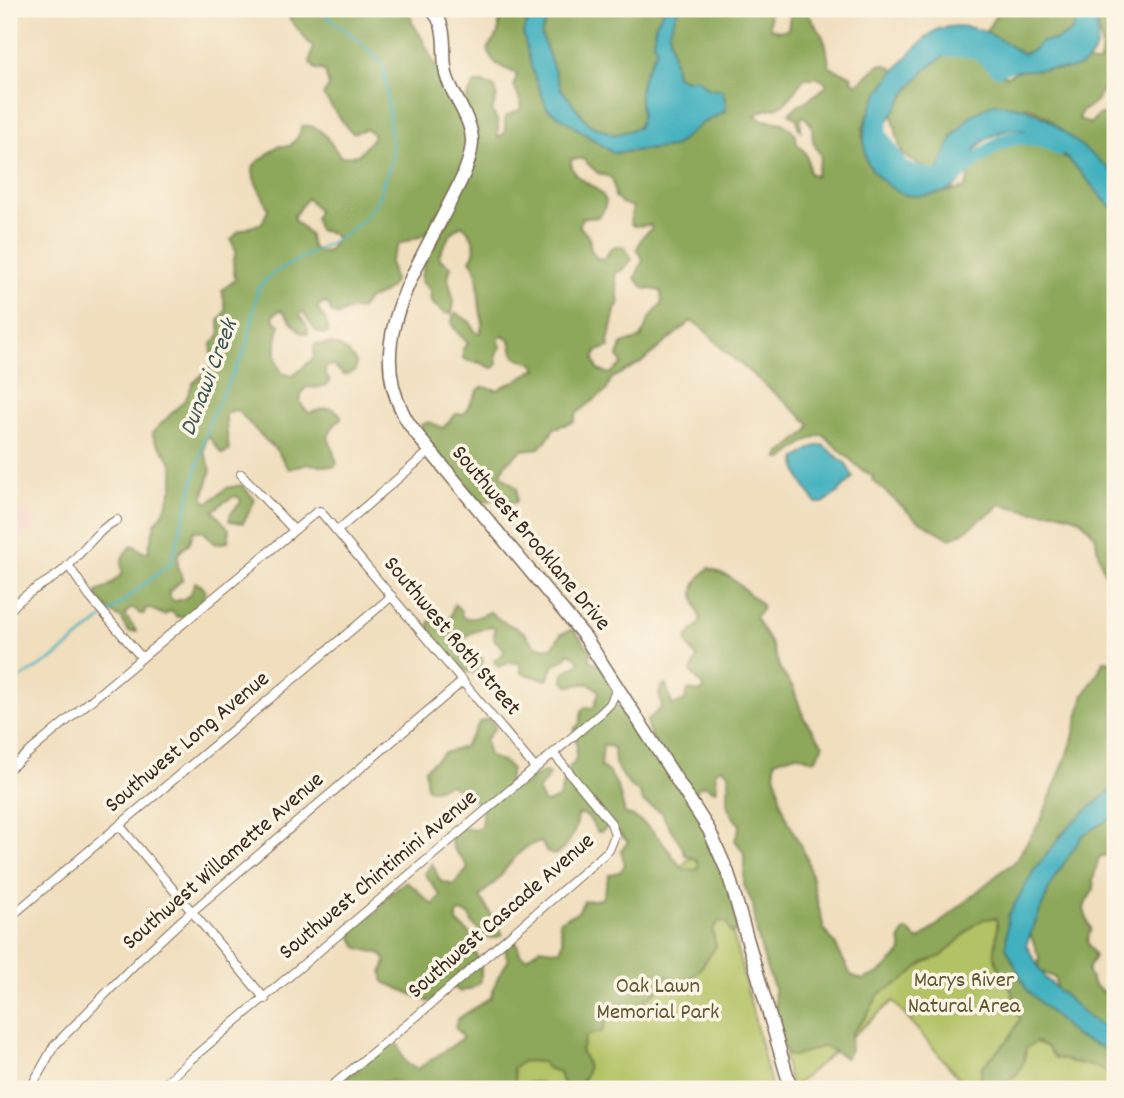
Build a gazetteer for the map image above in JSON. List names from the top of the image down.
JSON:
{
  "streets": {
    "street": [
      "Southwest Brooklane Drive",
      "Southwest Roth Street",
      "Southwest Long Avenue",
      "Southwest Willamette Avenue",
      "Southwest Chintimini Avenue",
      "Southwest Cascade Avenue"
    ]
  },
  "crossings": [
    ["Southwest Brooklane Drive", "Southwest Chintimini Avenue"],
    ["Southwest Roth Street", "Southwest Long Avenue"],
    ["Southwest Roth Street", "Southwest Willamette Avenue"],
    ["Southwest Roth Street", "Southwest Chintimini Avenue"],
    ["Southwest Chintimini Avenue", "Southwest Cascade Avenue"]
  ],
  "water": ["Dunawi Creek"],
  "parks": ["Marys River Natural Area", "Oak Lawn Memorial Park"]
}
